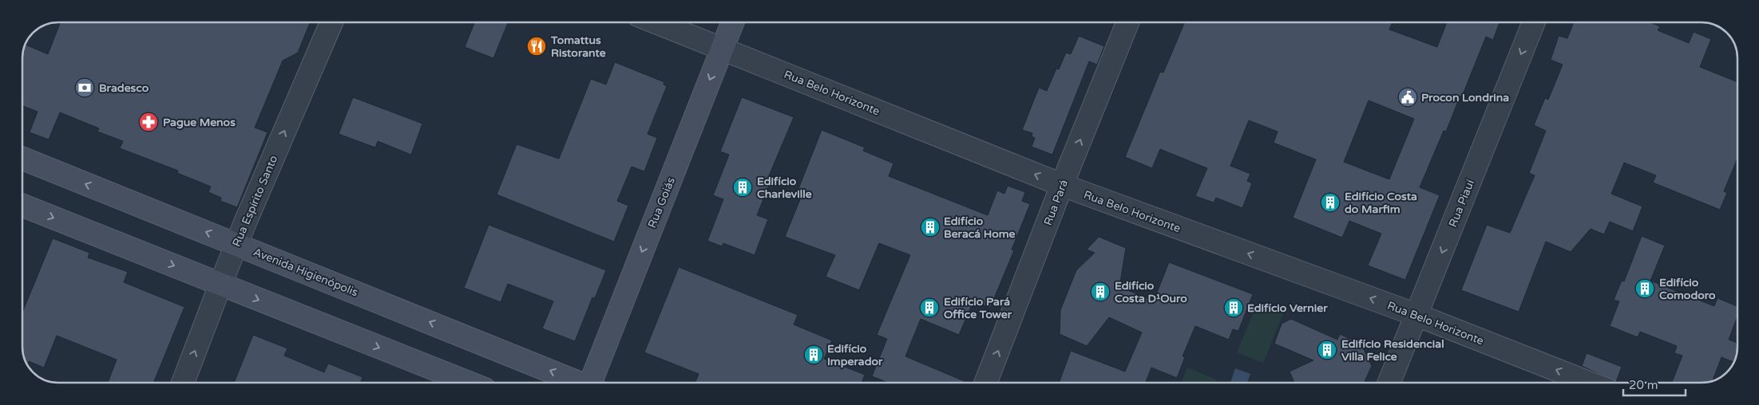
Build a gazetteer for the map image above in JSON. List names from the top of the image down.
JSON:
{
  "streets": {
    "main road": ["Rua Goiás", "Avenida Higienópolis"],
    "street": [
      "Rua Belo Horizonte",
      "Rua Espírito Santo",
      "Rua Pará",
      "Rua Piauí"
    ]
  },
  "crossings": [
    ["Rua Belo Horizonte", "Rua Goiás"],
    ["Rua Belo Horizonte", "Rua Pará"],
    ["Rua Belo Horizonte", "Rua Piauí"],
    ["Rua Espírito Santo", "Avenida Higienópolis"]
  ],
  "one_way": [
    "Rua Belo Horizonte",
    "Rua Espírito Santo",
    "Rua Goiás",
    "Rua Pará",
    "Rua Piauí"
  ],
  "places": {
    "restaurant": ["Tomattus Ristorante"],
    "bank": ["Bradesco"],
    "public building": ["Procon Londrina"],
    "pharmacy": ["Pague Menos"],
    "building": [
      "Edifício Charleville",
      "Edifício Costa do Marfim",
      "Edifício Beracá Home",
      "Edifício Comodoro",
      "Edifício Costa D¹Ouro",
      "Edifício Pará Office Tower",
      "Edifício Vernier",
      "Edifício Residencial Villa Felice",
      "Edifício Imperador"
    ]
  },
  "scale_bar": "20 m"
}
